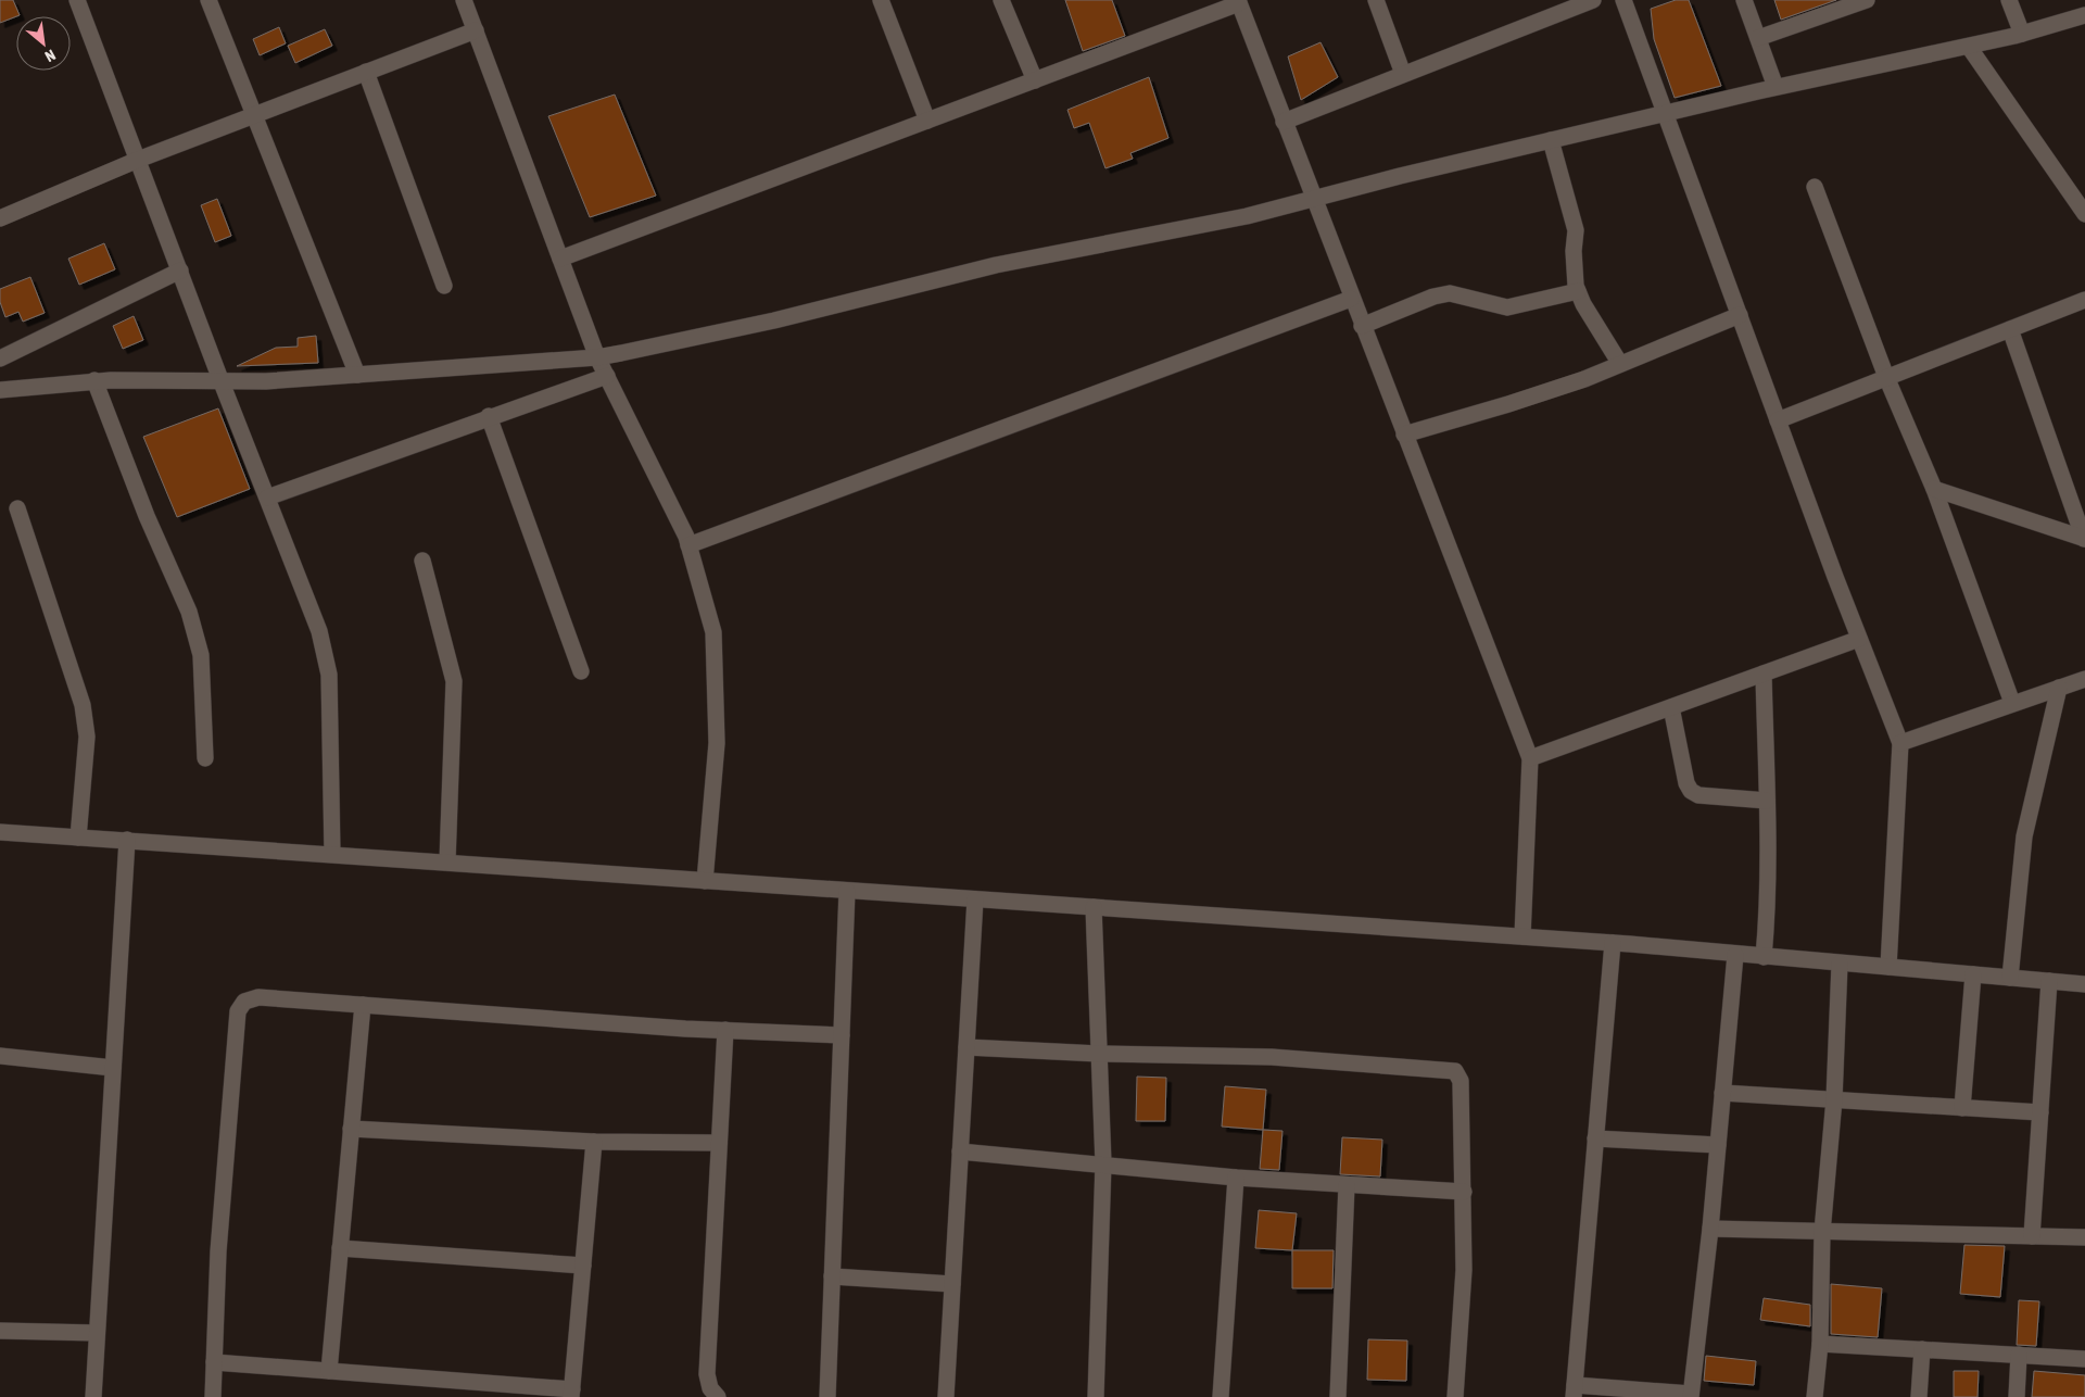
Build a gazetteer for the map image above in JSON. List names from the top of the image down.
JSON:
{
  "north": "bottom right"
}
